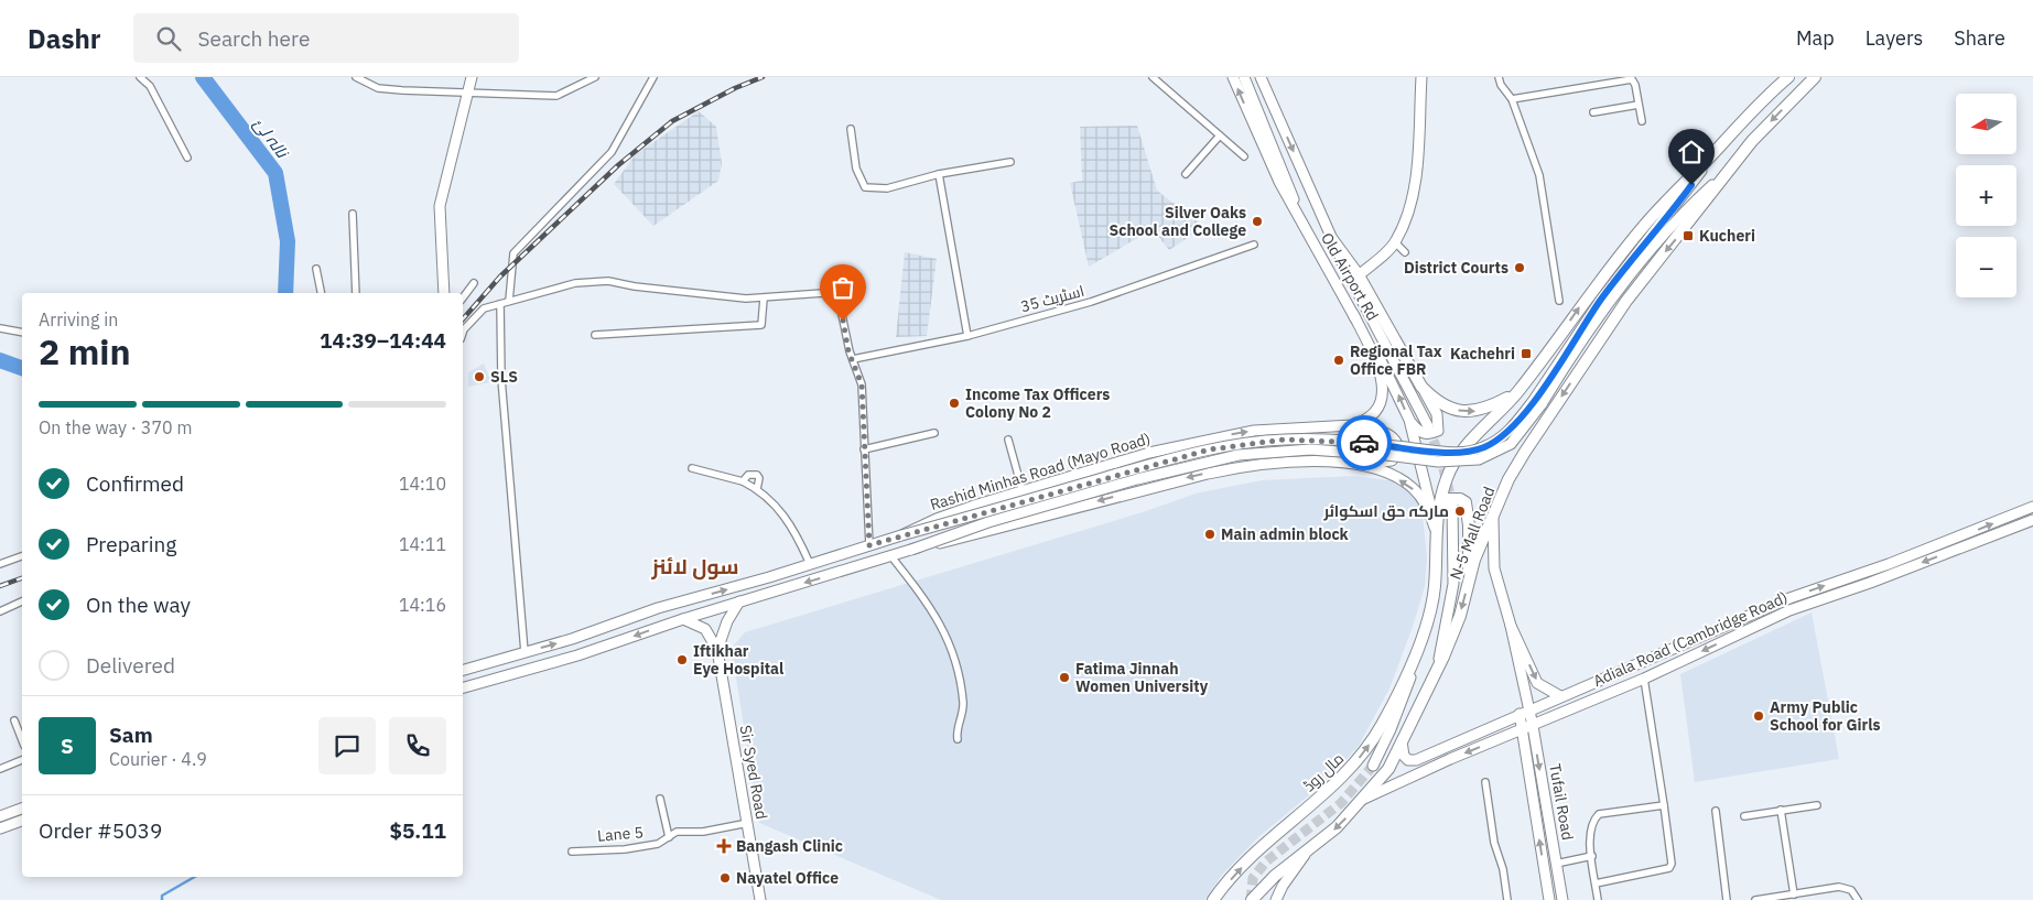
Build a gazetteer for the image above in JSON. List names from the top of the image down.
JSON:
{
  "streets": {
    "highway": ["N-5 Mall Road", "مال روڈ"],
    "main road": [
      "Old Airport Rd",
      "Rashid Minhas Road (Mayo Road)",
      "Adiala Road (Cambridge Road)",
      "Sir Syed Road",
      "Tufail Road"
    ],
    "street": ["اسٹریٹ 35", "Lane 5"]
  },
  "crossings": [
    ["Old Airport Rd", "Rashid Minhas Road (Mayo Road)"],
    ["Old Airport Rd", "مال روڈ"],
    ["N-5 Mall Road", "Adiala Road (Cambridge Road)"],
    ["Adiala Road (Cambridge Road)", "Tufail Road"],
    ["Sir Syed Road", "Lane 5"]
  ],
  "one_way": ["مال روڈ"],
  "districts": ["سول لائنز"],
  "water": ["نالہ لئ"],
  "places": {
    "other": [
      "Silver Oaks School and College",
      "District Courts",
      "Regional Tax Office FBR",
      "SLS",
      "Income Tax Officers Colony No 2",
      "مارکہ حق اسکوائر",
      "Main admin block",
      "Iftikhar Eye Hospital",
      "Fatima Jinnah Women University",
      "Army Public School for Girls",
      "Nayatel Office"
    ],
    "transit": ["Kucheri", "Kachehri"],
    "health": ["Bangash Clinic"]
  },
  "north": "left",
  "page": {
    "header": "Dashr",
    "search": "Search here",
    "nav": ["Map", "Layers", "Share"],
    "map_buttons": ["+", "−"],
    "heading": ["2 min", "Arriving in", "14:39–14:44"],
    "panel": [
      "Sam",
      "Courier · 4.9",
      "Order #5039",
      "$5.11"
    ],
    "bar": "On the way · 370 m",
    "list": [
      ["Confirmed", "14:10"],
      ["Preparing", "14:11"],
      ["On the way", "14:16"],
      "Delivered"
    ],
    "round": "S"
  }
}
